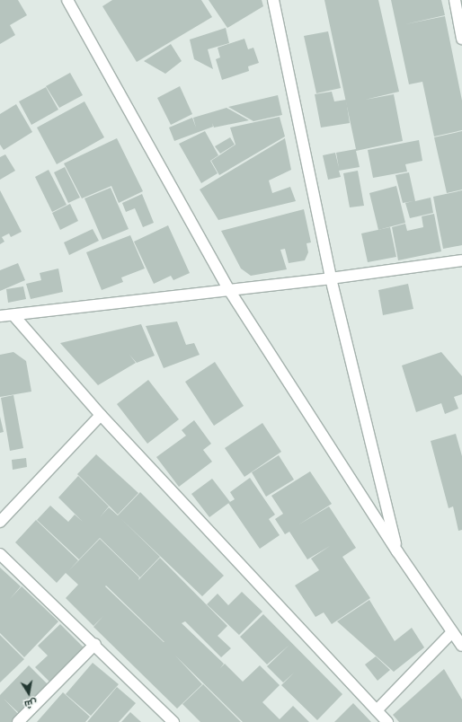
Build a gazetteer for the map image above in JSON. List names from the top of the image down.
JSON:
{
  "north": "bottom"
}
